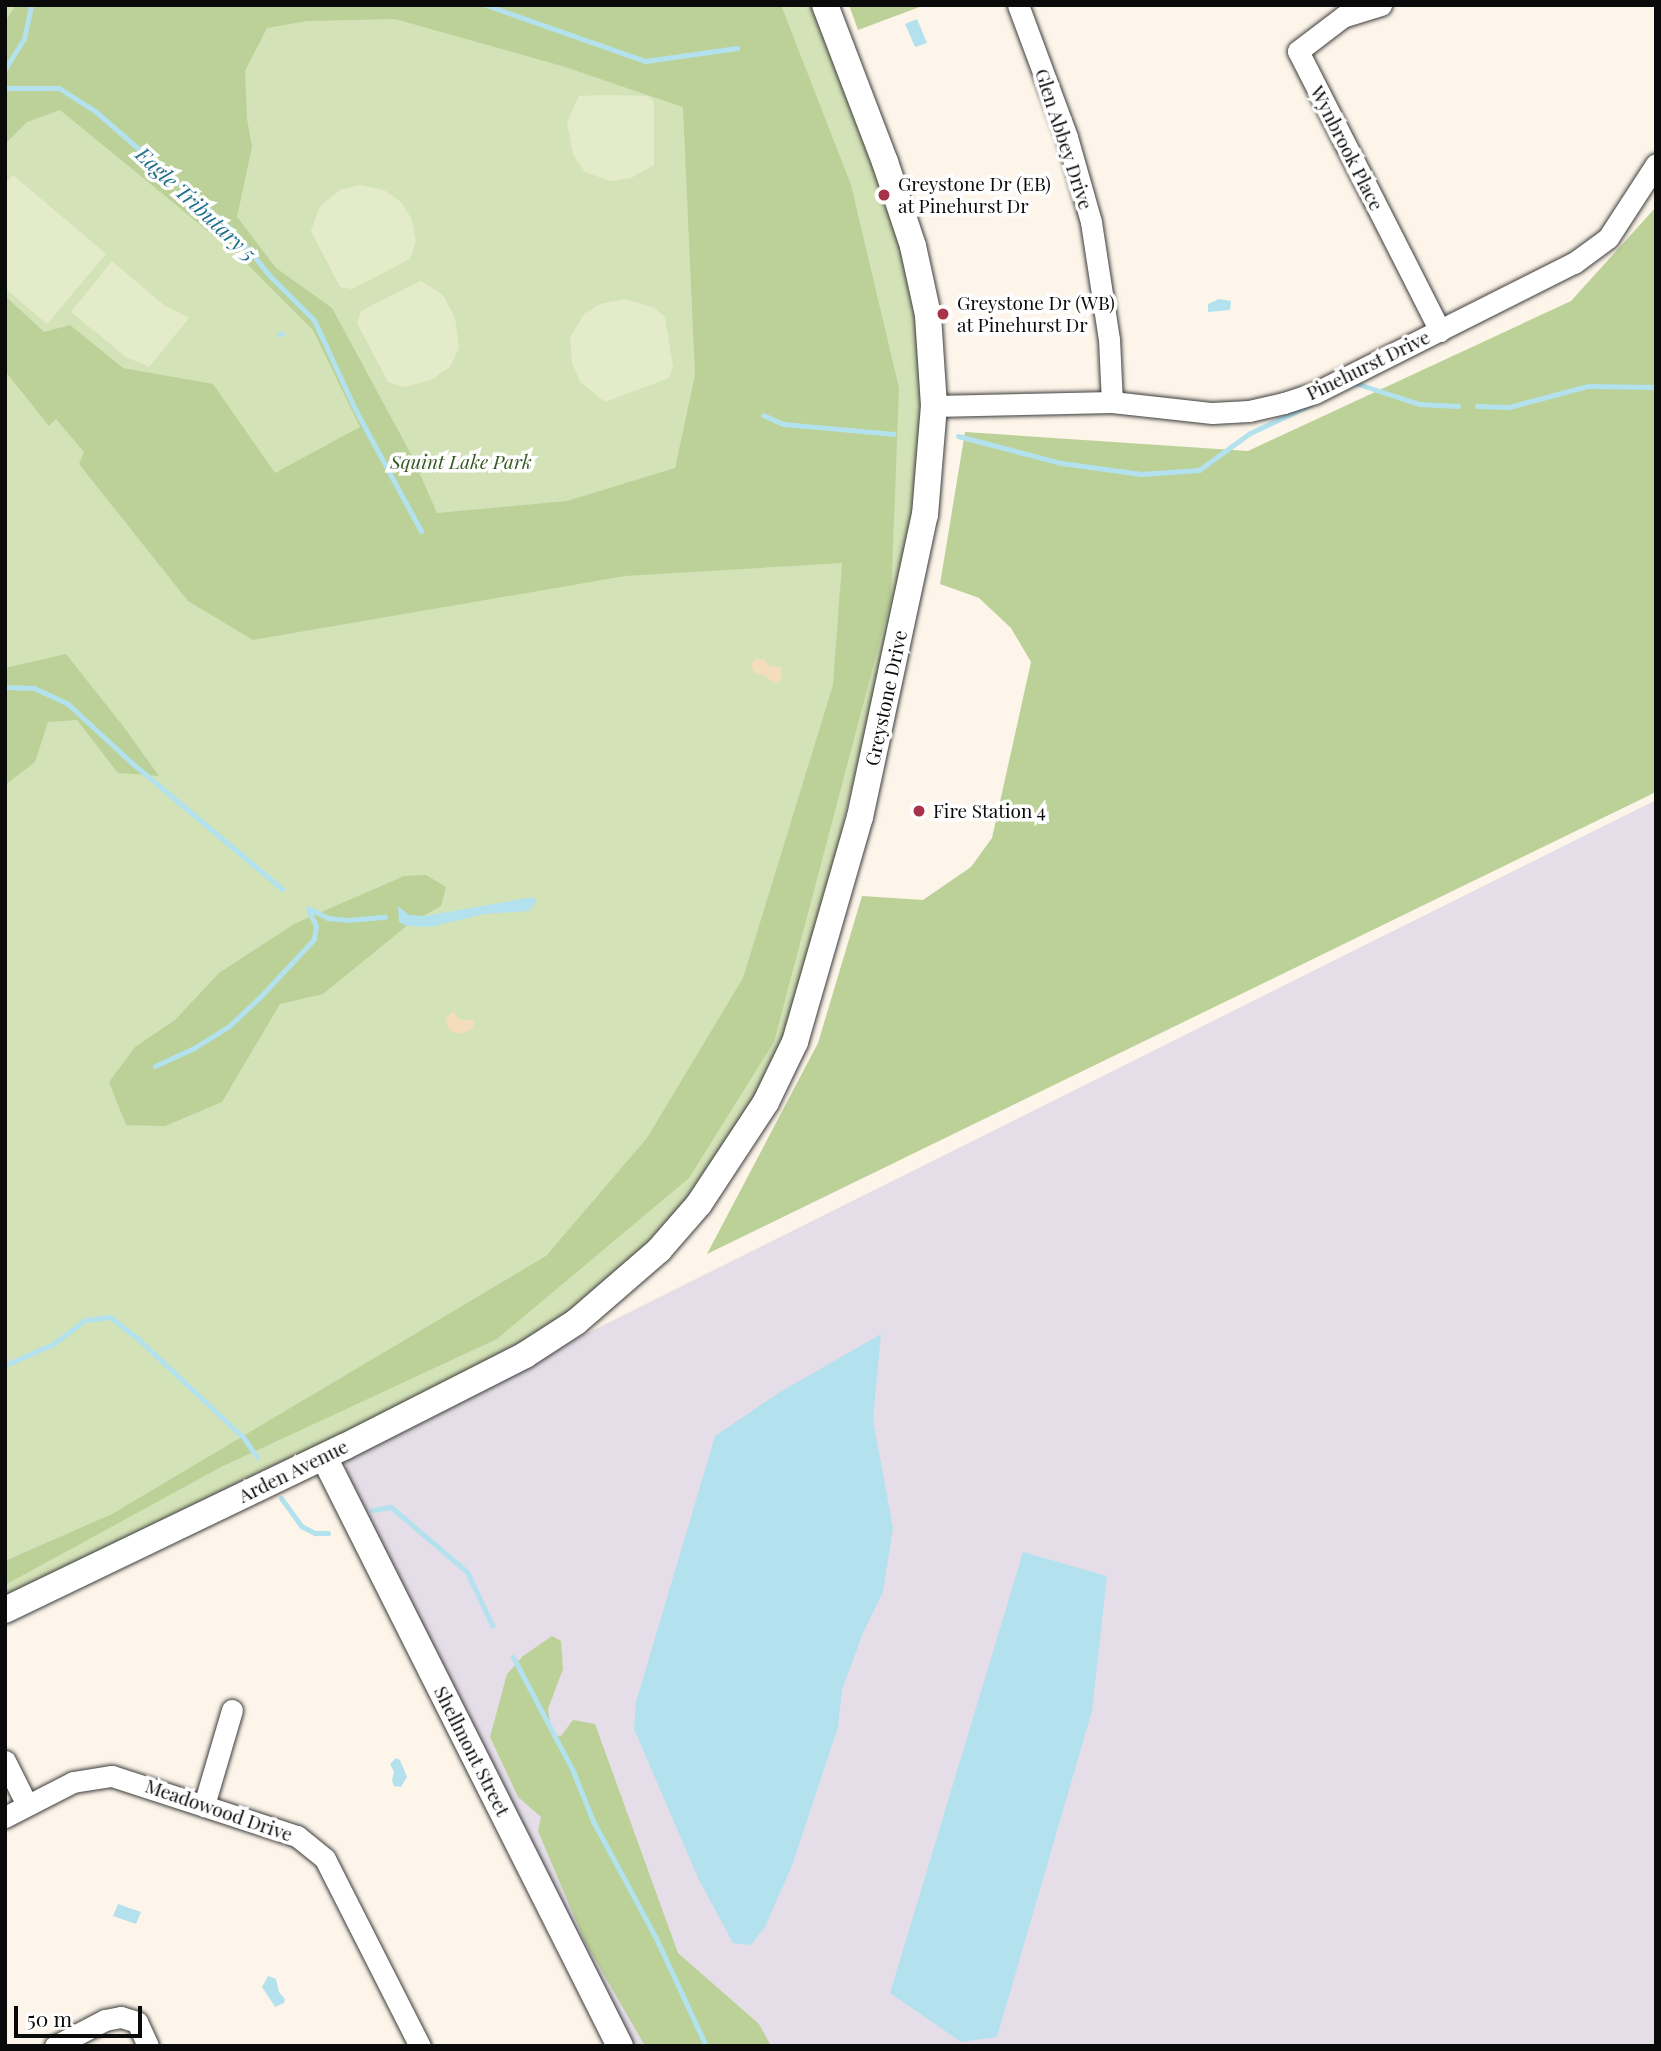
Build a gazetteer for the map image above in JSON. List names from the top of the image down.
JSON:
{
  "streets": {
    "street": [
      "Glen Abbey Drive",
      "Wynbrook Place",
      "Pinehurst Drive",
      "Greystone Drive",
      "Arden Avenue",
      "Shellmont Street",
      "Meadowood Drive"
    ]
  },
  "crossings": [
    ["Glen Abbey Drive", "Pinehurst Drive"],
    ["Wynbrook Place", "Pinehurst Drive"],
    ["Pinehurst Drive", "Greystone Drive"],
    ["Greystone Drive", "Arden Avenue"],
    ["Arden Avenue", "Shellmont Street"]
  ],
  "water": ["Eagle Tributary 5"],
  "parks": ["Squint Lake Park"],
  "places": ["Greystone Dr (EB) at Pinehurst Dr", "Greystone Dr (WB) at Pinehurst Dr", "Fire Station 4"],
  "scale_bar": "50 m"
}
